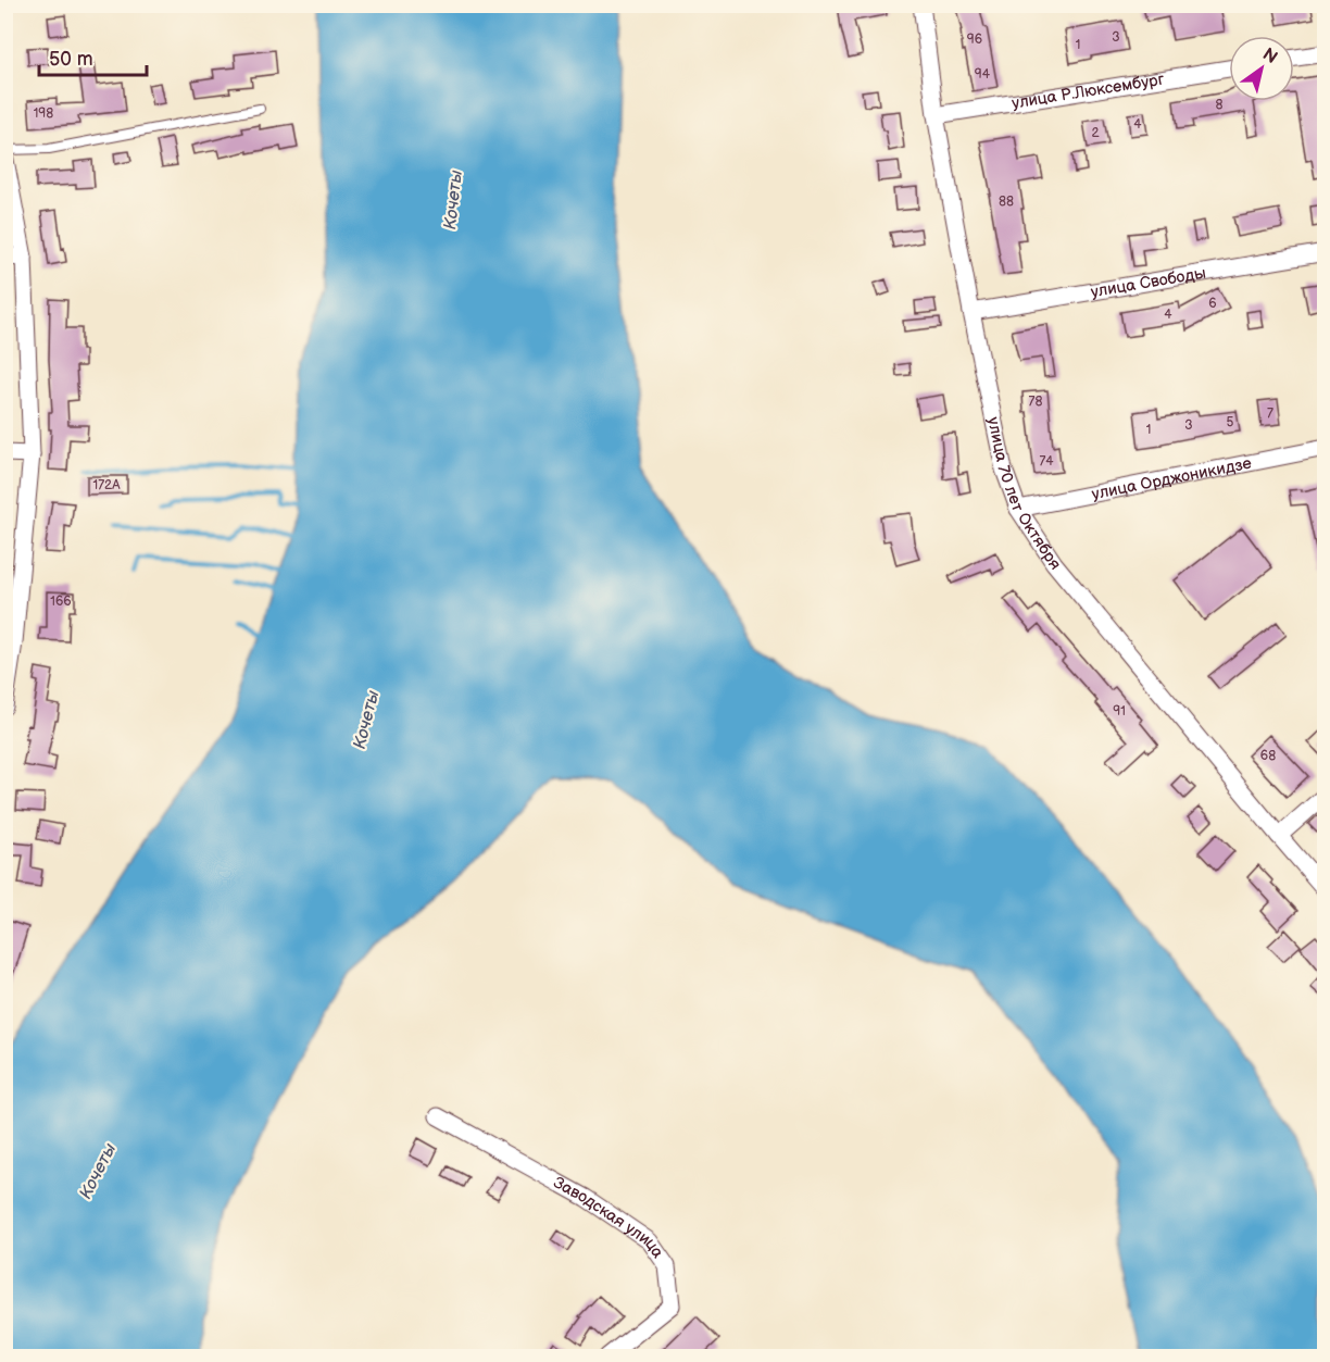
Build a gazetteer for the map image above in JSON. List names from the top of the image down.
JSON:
{
  "streets": {
    "street": [
      "улица Р.Люксембург",
      "улица Свободы",
      "улица Орджоникидзе",
      "улица 70 лет Октября",
      "Заводская улица"
    ]
  },
  "crossings": [
    ["улица Р.Люксембург", "улица 70 лет Октября"],
    ["улица Свободы", "улица 70 лет Октября"],
    ["улица Орджоникидзе", "улица 70 лет Октября"]
  ],
  "water": ["Кочеты"],
  "house_numbers": [
    "3",
    "96",
    "1",
    "94",
    "8",
    "198",
    "4",
    "2",
    "88",
    "6",
    "4",
    "78",
    "7",
    "5",
    "3",
    "1",
    "74",
    "172А",
    "166",
    "91",
    "68"
  ],
  "scale_bar": "50 m",
  "north": "top right"
}
